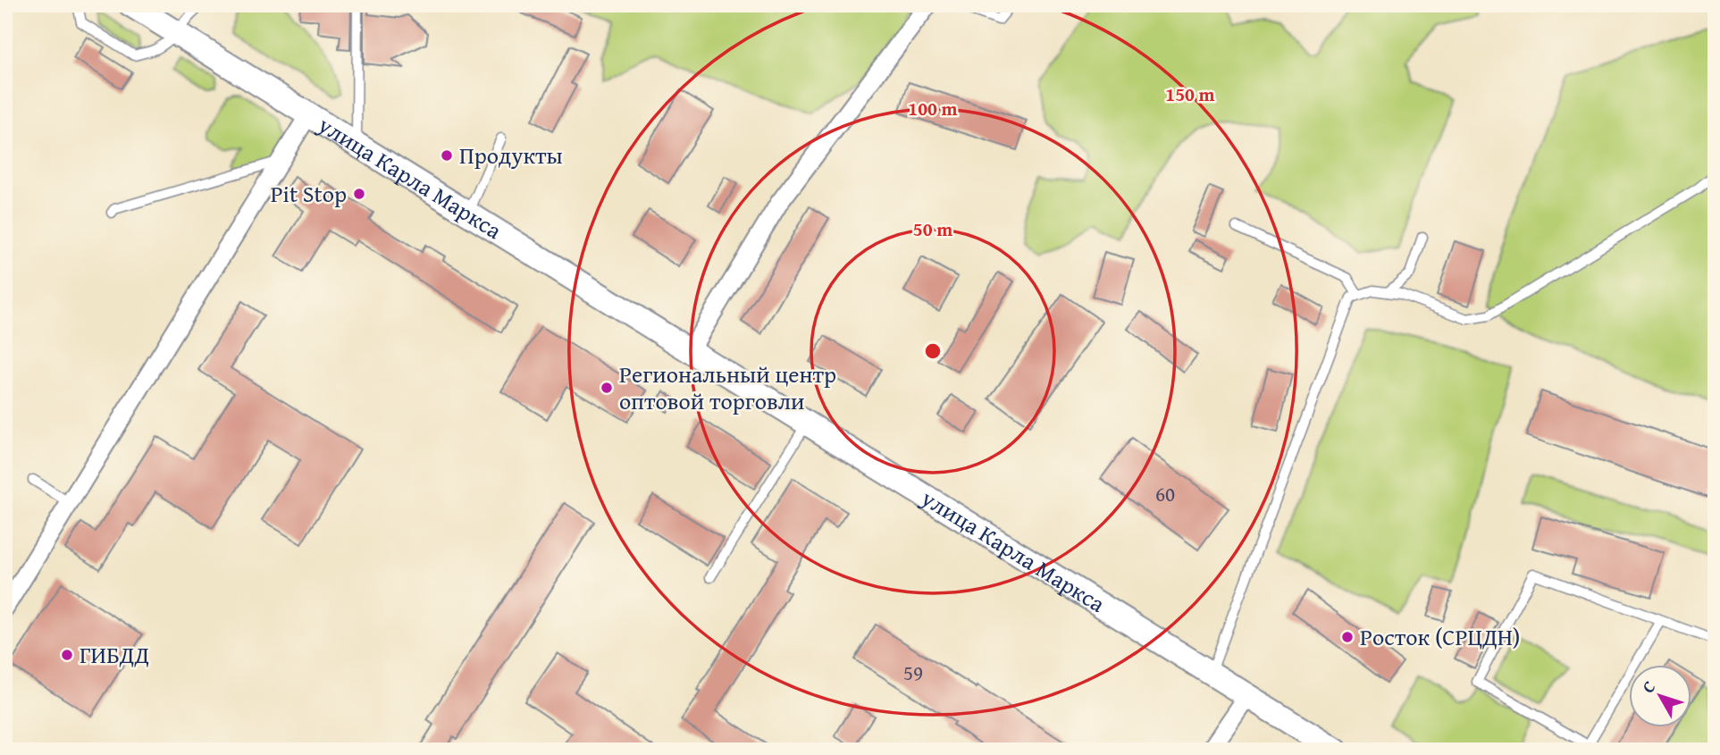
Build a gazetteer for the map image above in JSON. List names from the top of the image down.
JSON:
{
  "streets": {
    "main road": ["улица Карла Маркса"]
  },
  "places": [
    "Продукты",
    "Pit Stop",
    "Региональный центр оптовой торговли",
    "Росток (СРЦДН)",
    "ГИБДД"
  ],
  "house_numbers": ["60", "59"],
  "north": "top left",
  "rings": ["150 m", "100 m", "50 m"]
}
